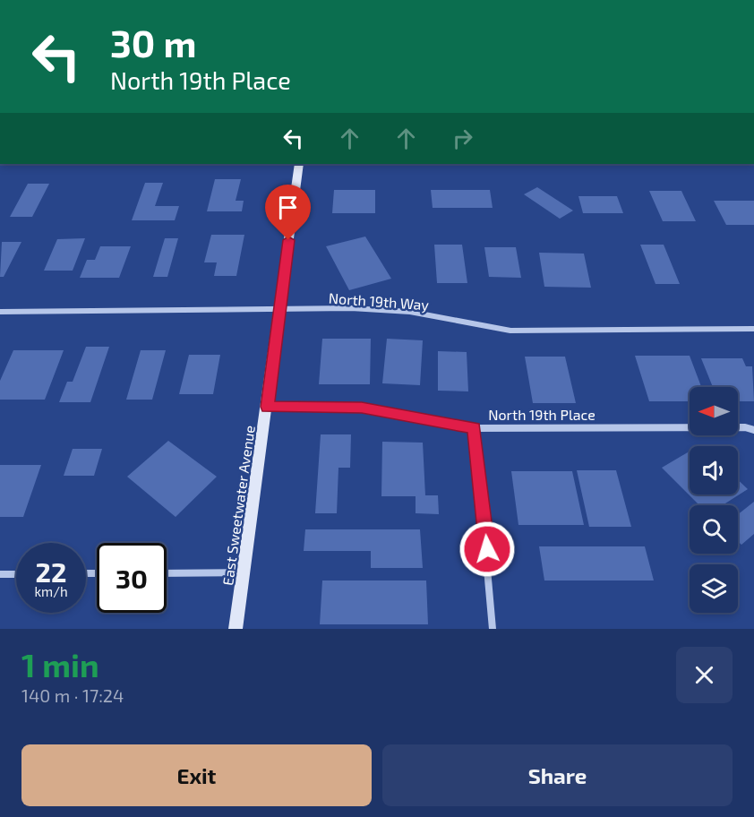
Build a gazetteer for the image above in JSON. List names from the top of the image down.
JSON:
{
  "streets": {
    "street": ["North 19th Way", "North 19th Place", "East Sweetwater Avenue"]
  },
  "crossings": [
    ["North 19th Way", "East Sweetwater Avenue"],
    ["North 19th Place", "East Sweetwater Avenue"]
  ],
  "north": "left",
  "page": {
    "turn": ["30 m", "North 19th Place"],
    "speed": "22 km/h",
    "limit": "30",
    "heading": ["1 min", "140 m · 17:24"],
    "buttons": ["Exit", "Share"]
  }
}
